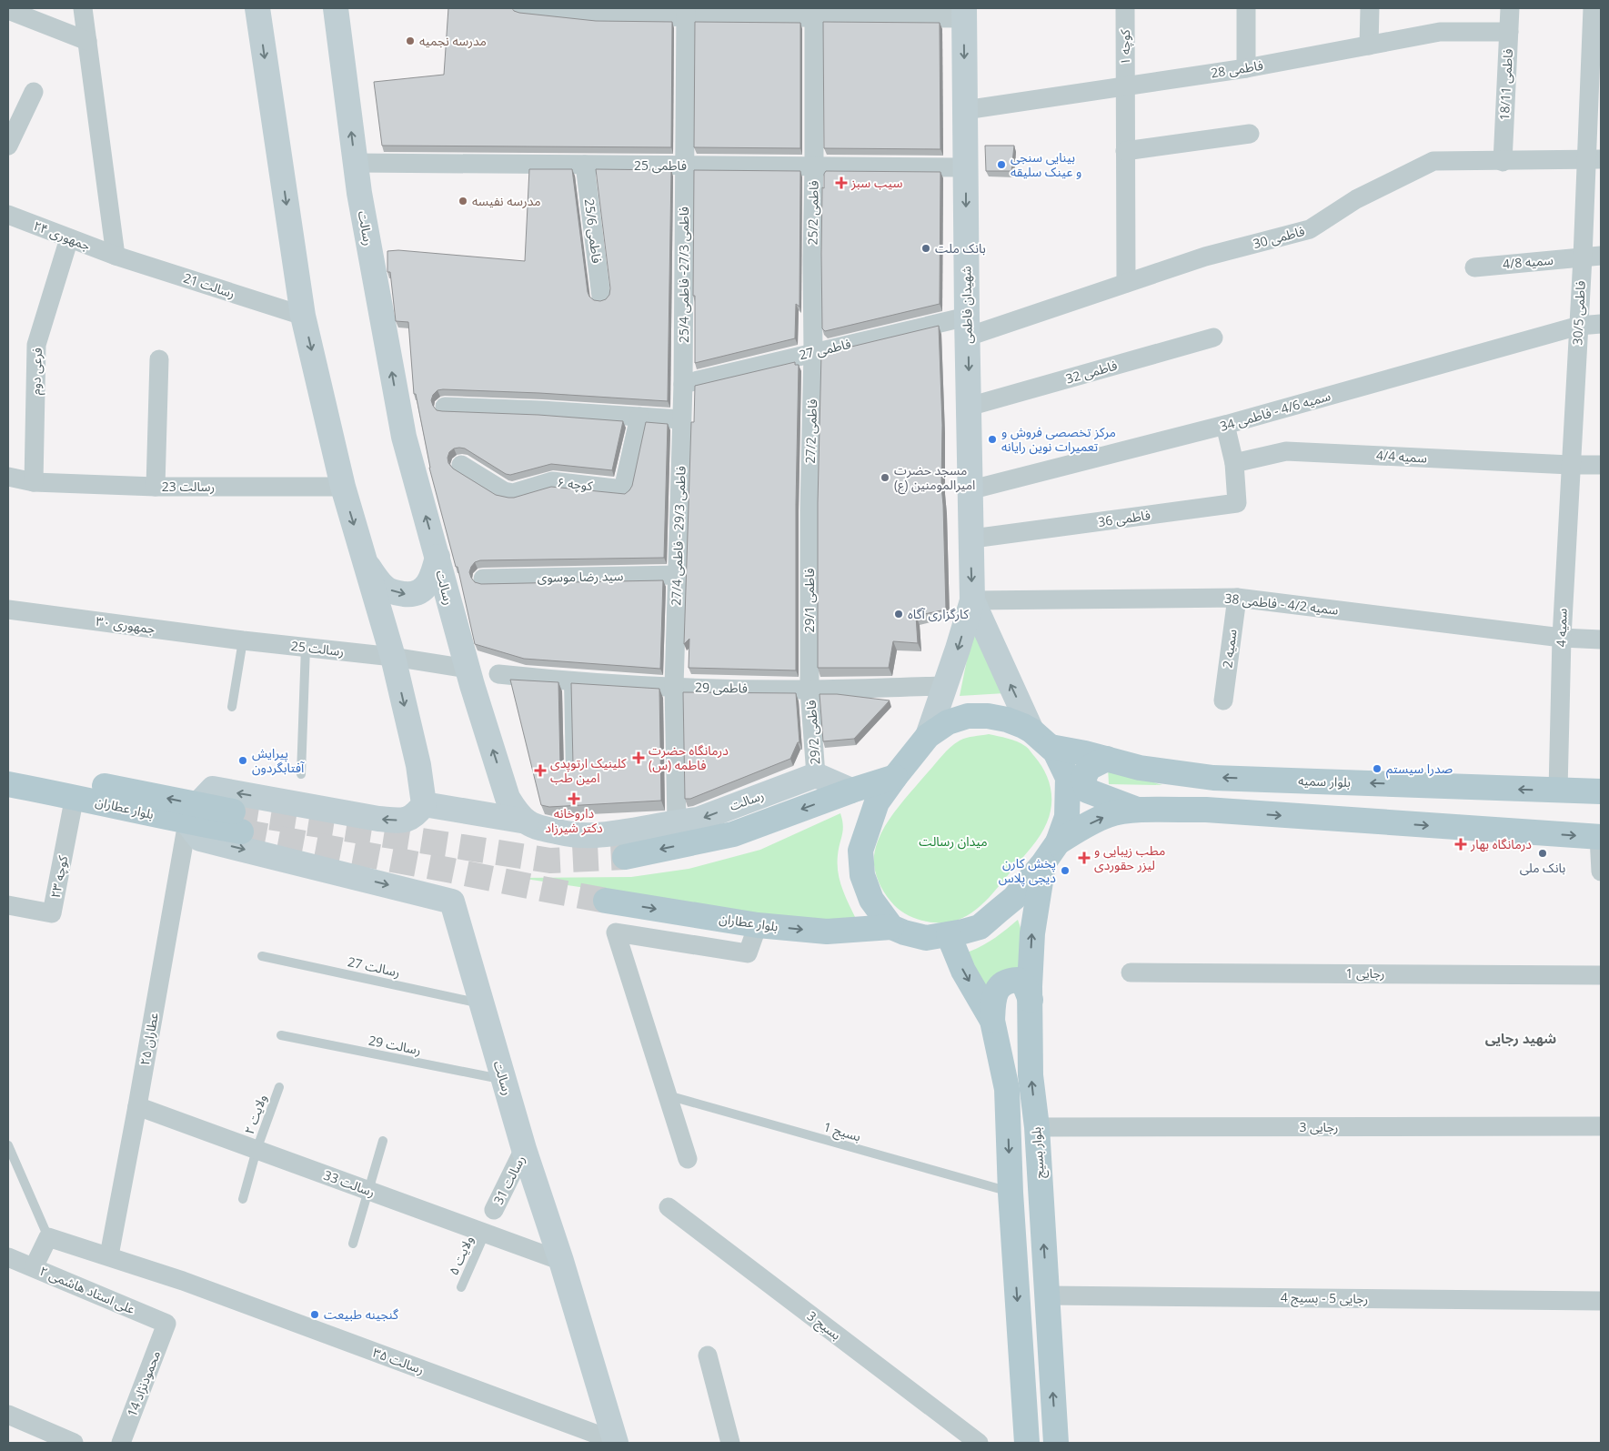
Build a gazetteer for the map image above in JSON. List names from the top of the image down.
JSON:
{
  "streets": {
    "main road": ["بلوار سمیه", "بلوار عطاران", "بلوار بسیج"],
    "street": [
      "کوچه ۱",
      "فاطمی 28",
      "فاطمی 18/11",
      "فاطمی 25",
      "فاطمی 25/2",
      "رسالت",
      "فاطمی 25/6",
      "جمهوری ۲۴",
      "فاطمی 30",
      "سمیه 4/8",
      "فاطمی 27/3- فاطمی 25/4",
      "رسالت 21",
      "شهیدان فاطمی",
      "فاطمی 30/5",
      "فاطمی 27",
      "فرعی دوم",
      "فاطمی 32",
      "سمیه 4/6 - فاطمی 34",
      "فاطمی 27/2",
      "سمیه 4/4",
      "کوچه ۶",
      "رسالت 23",
      "فاطمی 36",
      "فاطمی 29/3 - فاطمی 27/4",
      "سید رضا موسوی",
      "فاطمی 29/1",
      "سمیه 4/2 - فاطمی 38",
      "جمهوری ۳۰",
      "سمیه 4",
      "رسالت 25",
      "سمیه 2",
      "فاطمی 29",
      "فاطمی 29/2",
      "کوچه ۲۳",
      "رجایی 1",
      "عطاران ۲۵",
      "رجایی 3",
      "رسالت 31",
      "رسالت 33",
      "علی استاد هاشمی ۲",
      "رجایی 5 - بسیج 4",
      "بسیج 3",
      "رسالت ۳۵",
      "محمودنژاد 14"
    ],
    "lane": [
      "رسالت 27",
      "رسالت 29",
      "ولایت ۲",
      "بسیج 1",
      "ولایت ۵"
    ]
  },
  "crossings": [
    ["کوچه ۱", "فاطمی 28"],
    ["کوچه ۱", "فاطمی 30"],
    ["فاطمی 28", "فاطمی 18/11"],
    ["فاطمی 28", "شهیدان فاطمی"],
    ["فاطمی 18/11", "فاطمی 30"],
    ["فاطمی 25", "فاطمی 25/2"],
    ["فاطمی 25", "رسالت"],
    ["فاطمی 25", "فاطمی 25/6"],
    ["فاطمی 25", "فاطمی 27/3- فاطمی 25/4"],
    ["فاطمی 25", "شهیدان فاطمی"],
    ["فاطمی 25/2", "فاطمی 27"],
    ["فاطمی 25/2", "فاطمی 27/2"],
    ["رسالت", "فاطمی 29/3 - فاطمی 27/4"],
    ["رسالت", "رسالت 25"],
    ["رسالت", "فاطمی 29/2"],
    ["رسالت", "بلوار عطاران"],
    ["رسالت", "رسالت 27"],
    ["رسالت", "عطاران ۲۵"],
    ["رسالت", "رسالت 29"],
    ["رسالت", "رسالت 31"],
    ["رسالت", "رسالت 33"],
    ["رسالت", "رسالت ۳۵"],
    ["جمهوری ۲۴", "رسالت 21"],
    ["جمهوری ۲۴", "فرعی دوم"],
    ["فاطمی 30", "شهیدان فاطمی"],
    ["فاطمی 30", "فاطمی 30/5"],
    ["فاطمی 30", "فاطمی 27"],
    ["سمیه 4/8", "فاطمی 30/5"],
    ["فاطمی 27/3- فاطمی 25/4", "فاطمی 27"],
    ["فاطمی 27/3- فاطمی 25/4", "فاطمی 29/3 - فاطمی 27/4"],
    ["شهیدان فاطمی", "فاطمی 27"],
    ["شهیدان فاطمی", "فاطمی 32"],
    ["شهیدان فاطمی", "سمیه 4/6 - فاطمی 34"],
    ["شهیدان فاطمی", "فاطمی 36"],
    ["شهیدان فاطمی", "سمیه 4/2 - فاطمی 38"],
    ["فاطمی 30/5", "سمیه 4/6 - فاطمی 34"],
    ["فاطمی 30/5", "سمیه 4/4"],
    ["فاطمی 30/5", "سمیه 4"],
    ["فاطمی 27", "فاطمی 27/2"],
    ["فاطمی 27", "فاطمی 29/3 - فاطمی 27/4"],
    ["فرعی دوم", "رسالت 23"],
    ["فاطمی 27/2", "فاطمی 29/1"],
    ["سمیه 4/4", "فاطمی 36"],
    ["سمیه 4/4", "سمیه 4"],
    ["فاطمی 29/3 - فاطمی 27/4", "سید رضا موسوی"],
    ["فاطمی 29/3 - فاطمی 27/4", "فاطمی 29"],
    ["فاطمی 29/1", "فاطمی 29"],
    ["فاطمی 29/1", "فاطمی 29/2"],
    ["سمیه 4/2 - فاطمی 38", "سمیه 4"],
    ["سمیه 4/2 - فاطمی 38", "سمیه 2"],
    ["جمهوری ۳۰", "رسالت 25"],
    ["سمیه 4", "بلوار سمیه"],
    ["فاطمی 29", "فاطمی 29/2"],
    ["بلوار عطاران", "کوچه ۲۳"],
    ["بلوار عطاران", "عطاران ۲۵"],
    ["عطاران ۲۵", "رسالت 33"],
    ["عطاران ۲۵", "رسالت ۳۵"],
    ["ولایت ۲", "رسالت 33"],
    ["رجایی 3", "بلوار بسیج"],
    ["بلوار بسیج", "رجایی 5 - بسیج 4"],
    ["رسالت 33", "ولایت ۵"],
    ["علی استاد هاشمی ۲", "محمودنژاد 14"]
  ],
  "one_way": ["شهیدان فاطمی"],
  "districts": ["شهید رجایی"],
  "parks": ["میدان رسالت"],
  "places": {
    "other": [
      "مدرسه نجمیه",
      "بینایی سنجی و عینک سلیقه",
      "مدرسه نفیسه",
      "بانک ملت",
      "مرکز تخصصی فروش و تعمیرات نوین رایانه",
      "مسجد حضرت امیرالمومنین (ع)",
      "کارگزاری آگاه",
      "پیرایش آفتابگردون",
      "صدرا سیستم",
      "بانک ملی",
      "پخش کارن دیجی پلاس",
      "گنجینه طبیعت"
    ],
    "health": [
      "سیب سبز",
      "درمانگاه حضرت فاطمه (س)",
      "کلینیک ارتوپدی امین طب",
      "داروخانه دکتر شیرزاد",
      "درمانگاه بهار",
      "مطب زیبایی و لیزر حقوردی"
    ]
  }
}
